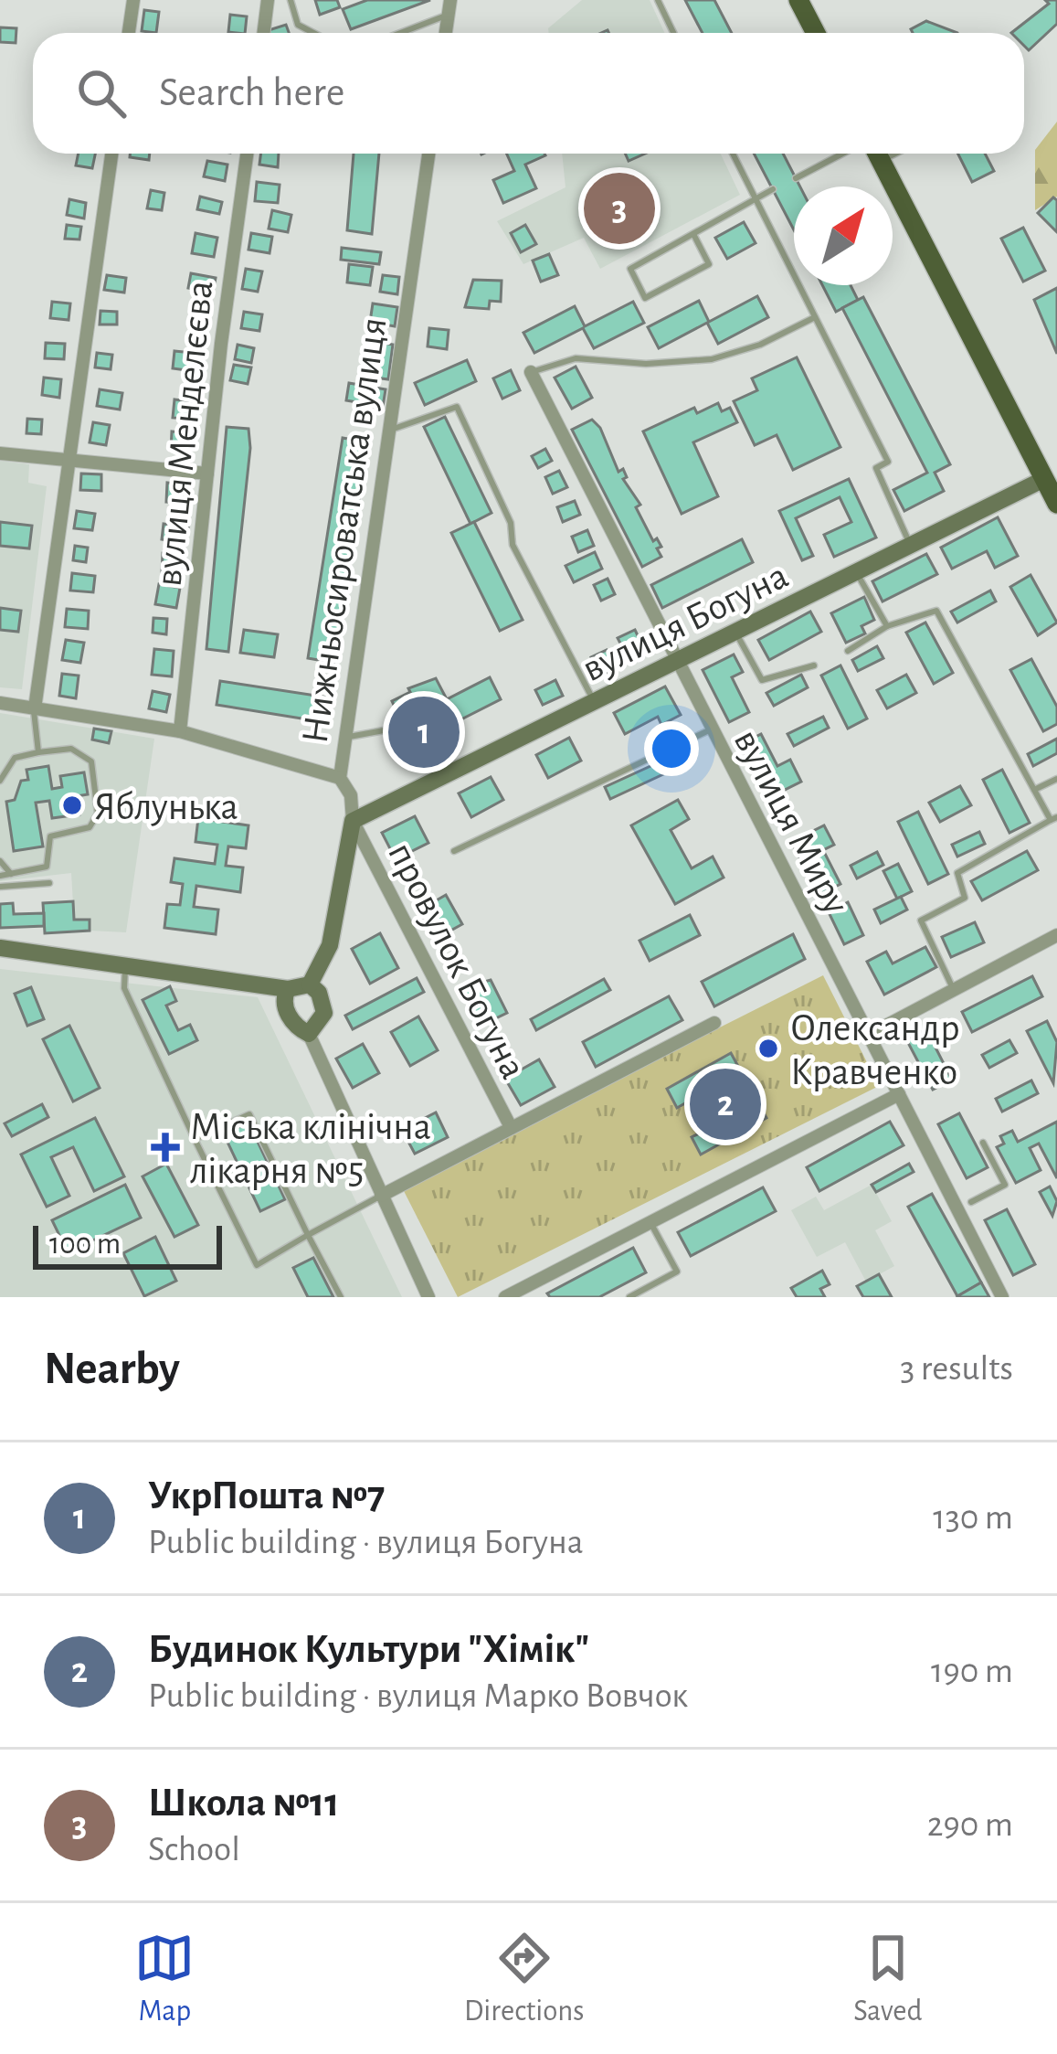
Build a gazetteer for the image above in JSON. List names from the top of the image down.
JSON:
{
  "streets": {
    "main road": ["Нижньосироватська вулиця", "вулиця Богуна"],
    "street": ["вулиця Менделєєва", "вулиця Миру", "провулок Богуна"]
  },
  "crossings": [
    ["Нижньосироватська вулиця", "вулиця Богуна"],
    ["Нижньосироватська вулиця", "провулок Богуна"],
    ["вулиця Богуна", "вулиця Миру"],
    ["вулиця Богуна", "провулок Богуна"]
  ],
  "places": {
    "other": ["Яблунька", "Олександр Кравченко"],
    "health": ["Міська клінічна лікарня №5"]
  },
  "scale_bar": "100 m",
  "north": "top right",
  "page": {
    "search": "Search here",
    "pins": ["3", "1", "2"],
    "scale": "100 m",
    "heading": ["Nearby", "3 results"],
    "list": [
      {
        "mark": "1",
        "name": "УкрПошта №7",
        "note": "Public building · вулиця Богуна",
        "value": "130 m"
      },
      {
        "mark": "2",
        "name": "Будинок Культури \"Хімік\"",
        "note": "Public building · вулиця Марко Вовчок",
        "value": "190 m"
      },
      {
        "mark": "3",
        "name": "Школа №11",
        "note": "School",
        "value": "290 m"
      }
    ],
    "nav": ["Map", "Directions", "Saved"]
  }
}
